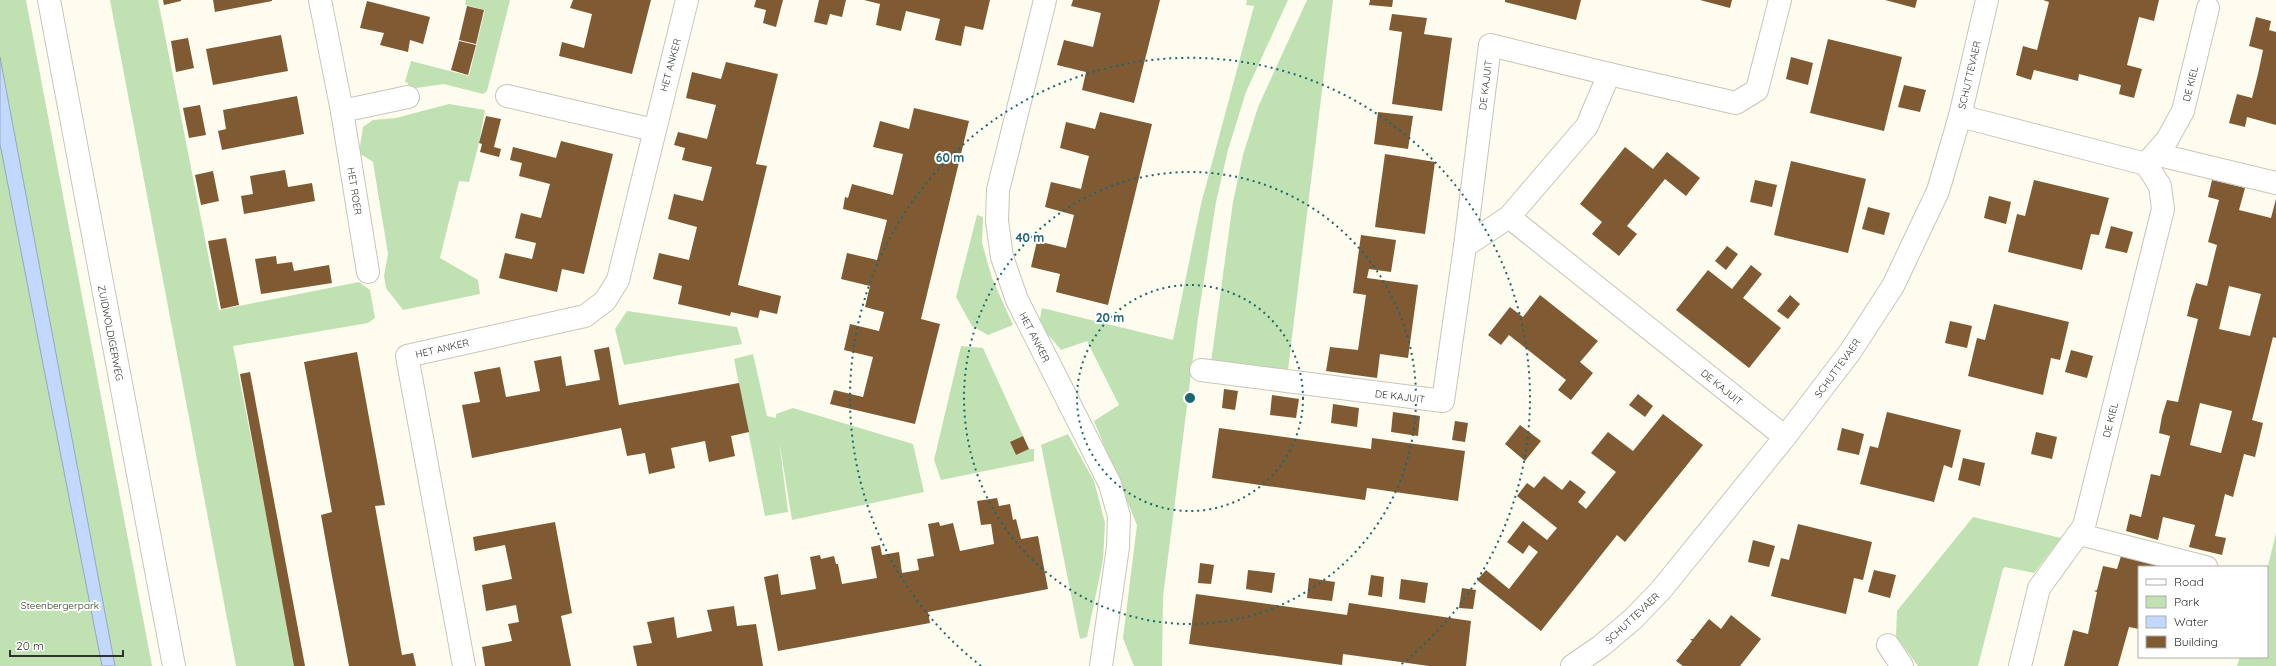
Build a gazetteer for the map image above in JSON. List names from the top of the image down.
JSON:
{
  "streets": {
    "street": [
      "HET ANKER",
      "SCHUTTEVAER",
      "DE KIEL",
      "DE KAJUIT",
      "HET ROER",
      "ZUIDWOLDIGERWEG"
    ]
  },
  "crossings": [
    ["SCHUTTEVAER", "DE KAJUIT"]
  ],
  "parks": ["Steenbergerpark"],
  "legend": [
    "Road",
    "Park",
    "Water",
    "Building"
  ],
  "scale_bar": "20 m",
  "rings": ["60 m", "40 m", "20 m"]
}
